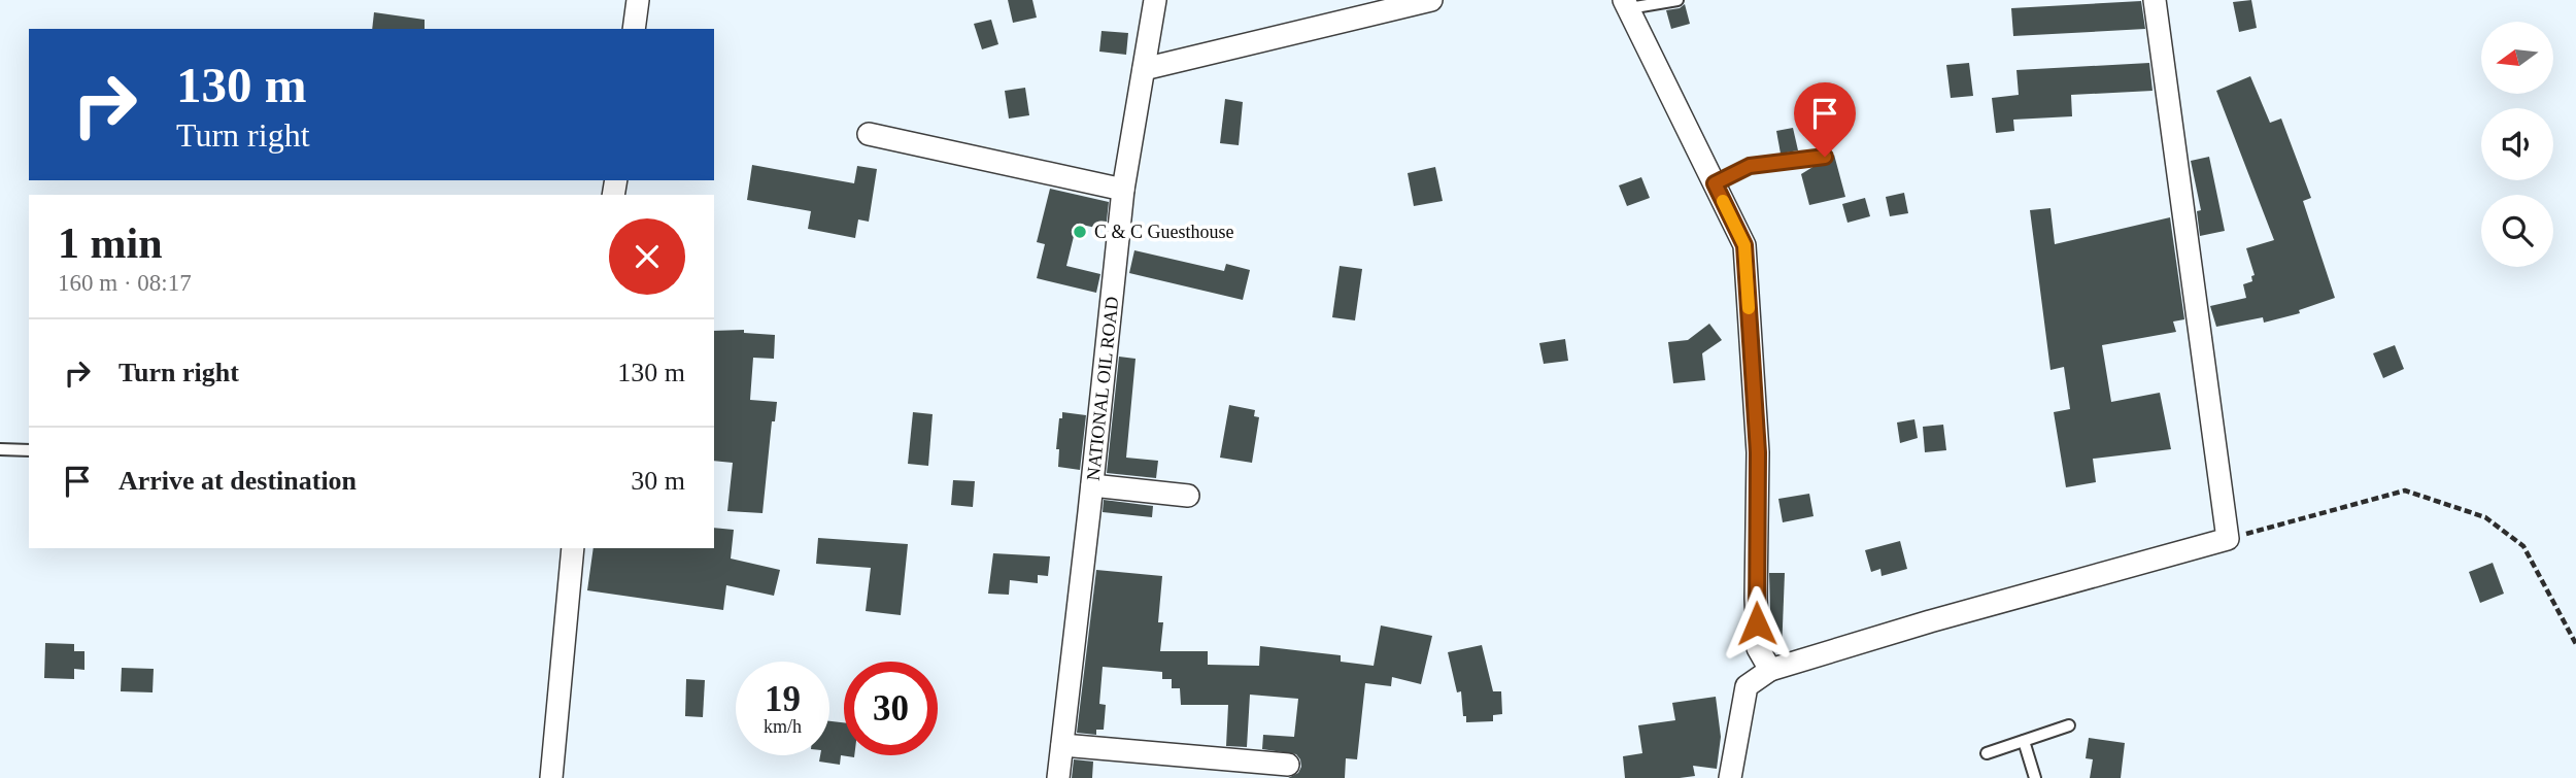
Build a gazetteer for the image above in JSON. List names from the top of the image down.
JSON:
{
  "streets": {
    "street": ["NATIONAL OIL ROAD"]
  },
  "places": ["C & C Guesthouse"],
  "north": "left",
  "page": {
    "turn": ["130 m", "Turn right"],
    "heading": ["1 min", "160 m · 08:17"],
    "list": [
      {
        "name": "Turn right",
        "value": "130 m"
      },
      {
        "name": "Arrive at destination",
        "value": "30 m"
      }
    ],
    "speed": "19 km/h",
    "limit": "30"
  }
}
